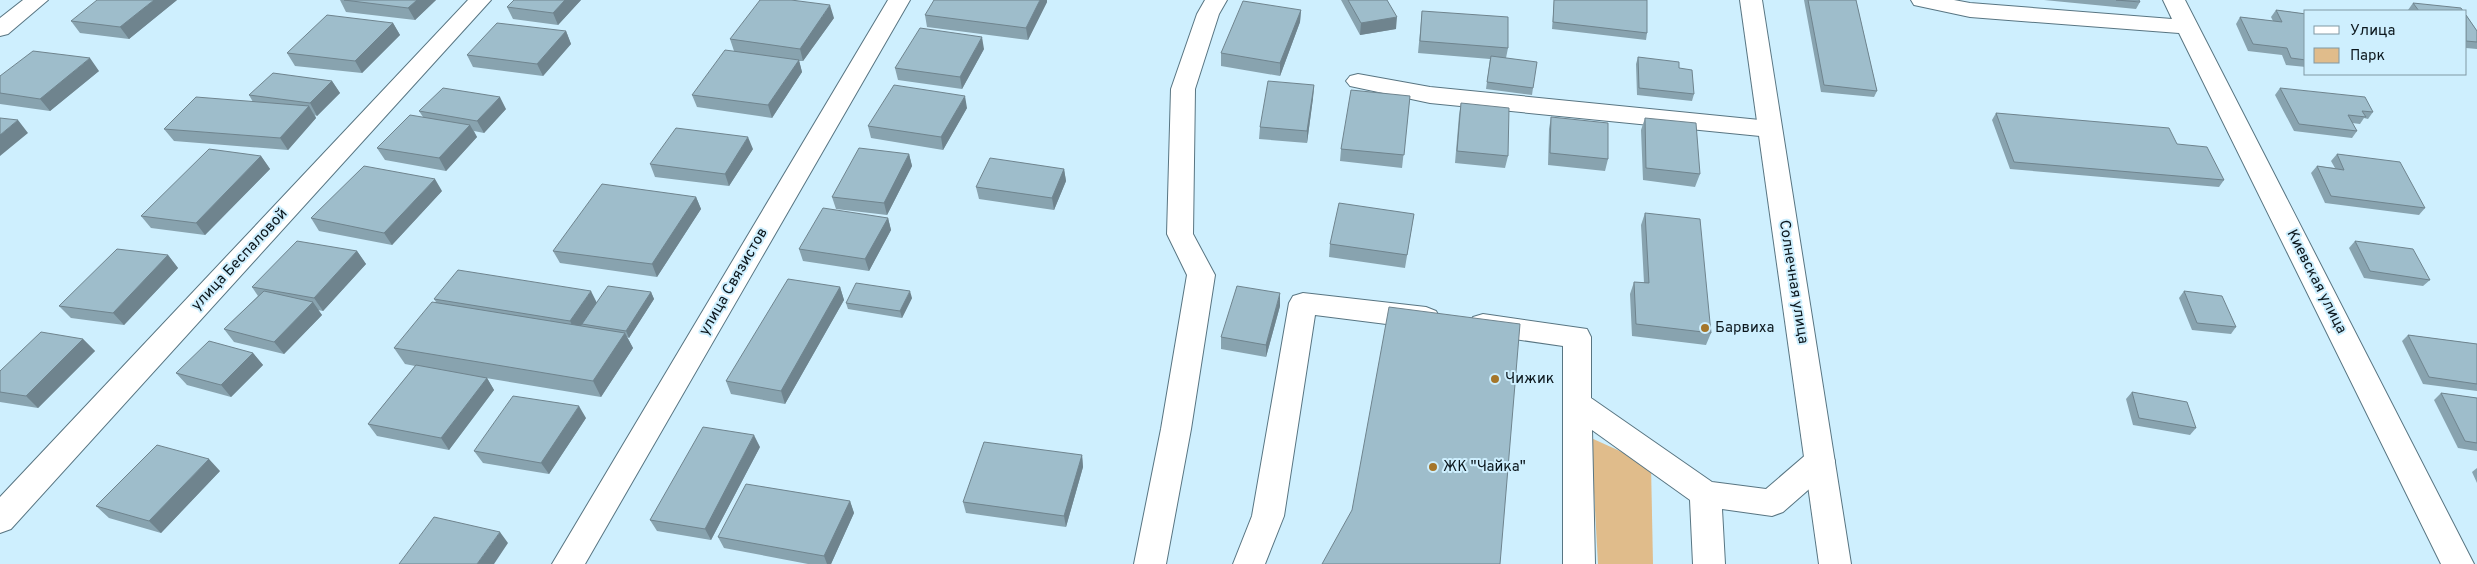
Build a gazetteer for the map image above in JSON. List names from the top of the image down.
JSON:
{
  "streets": {
    "street": [
      "улица Беспаловой",
      "улица Связистов",
      "Солнечная улица",
      "Киевская улица"
    ]
  },
  "places": ["Барвиха", "Чижик", "ЖК \"Чайка\""],
  "legend": ["Улица", "Парк"]
}
